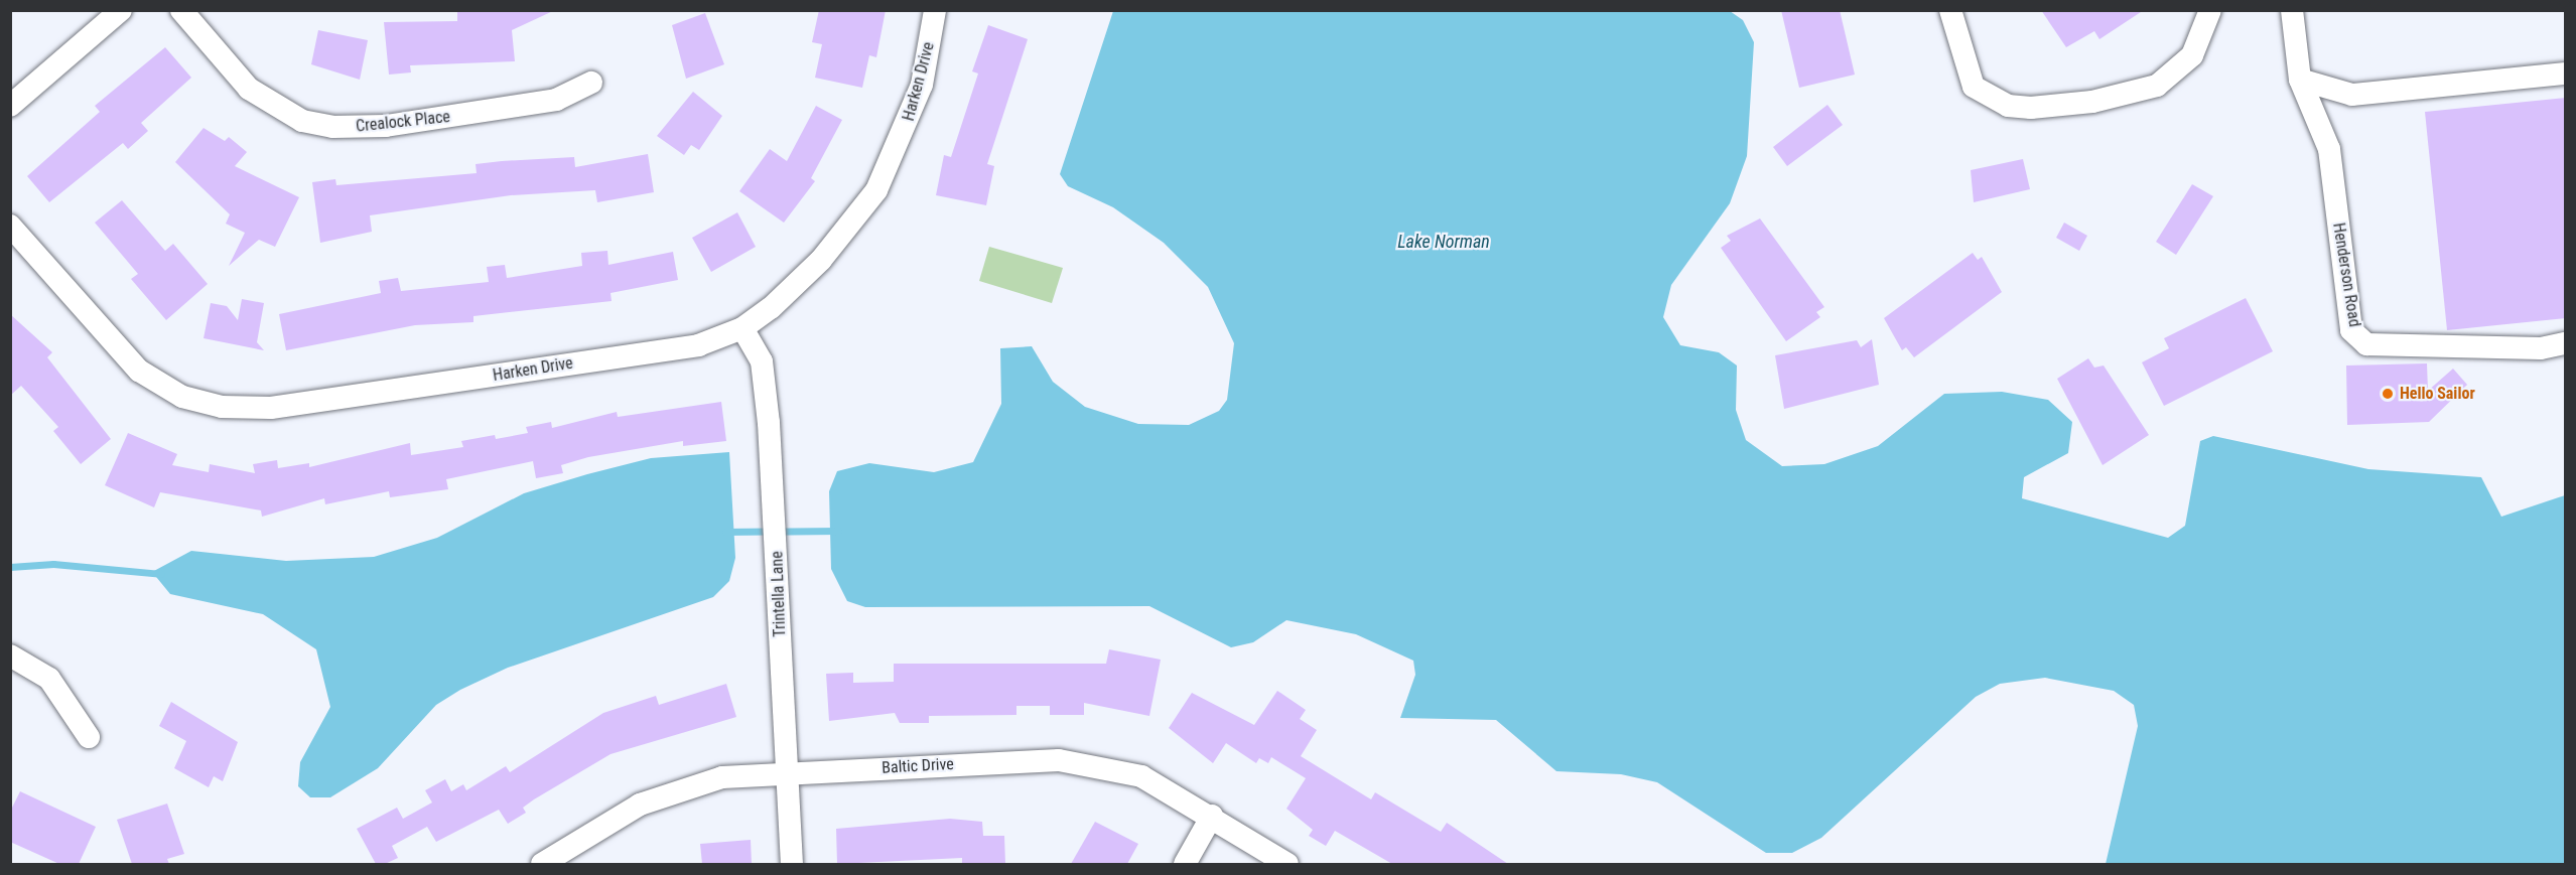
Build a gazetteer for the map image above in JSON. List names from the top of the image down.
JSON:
{
  "streets": {
    "street": [
      "Harken Drive",
      "Crealock Place",
      "Henderson Road",
      "Trintella Lane",
      "Baltic Drive"
    ]
  },
  "crossings": [
    ["Harken Drive", "Trintella Lane"],
    ["Trintella Lane", "Baltic Drive"]
  ],
  "water": ["Lake Norman"],
  "places": ["Hello Sailor"]
}
